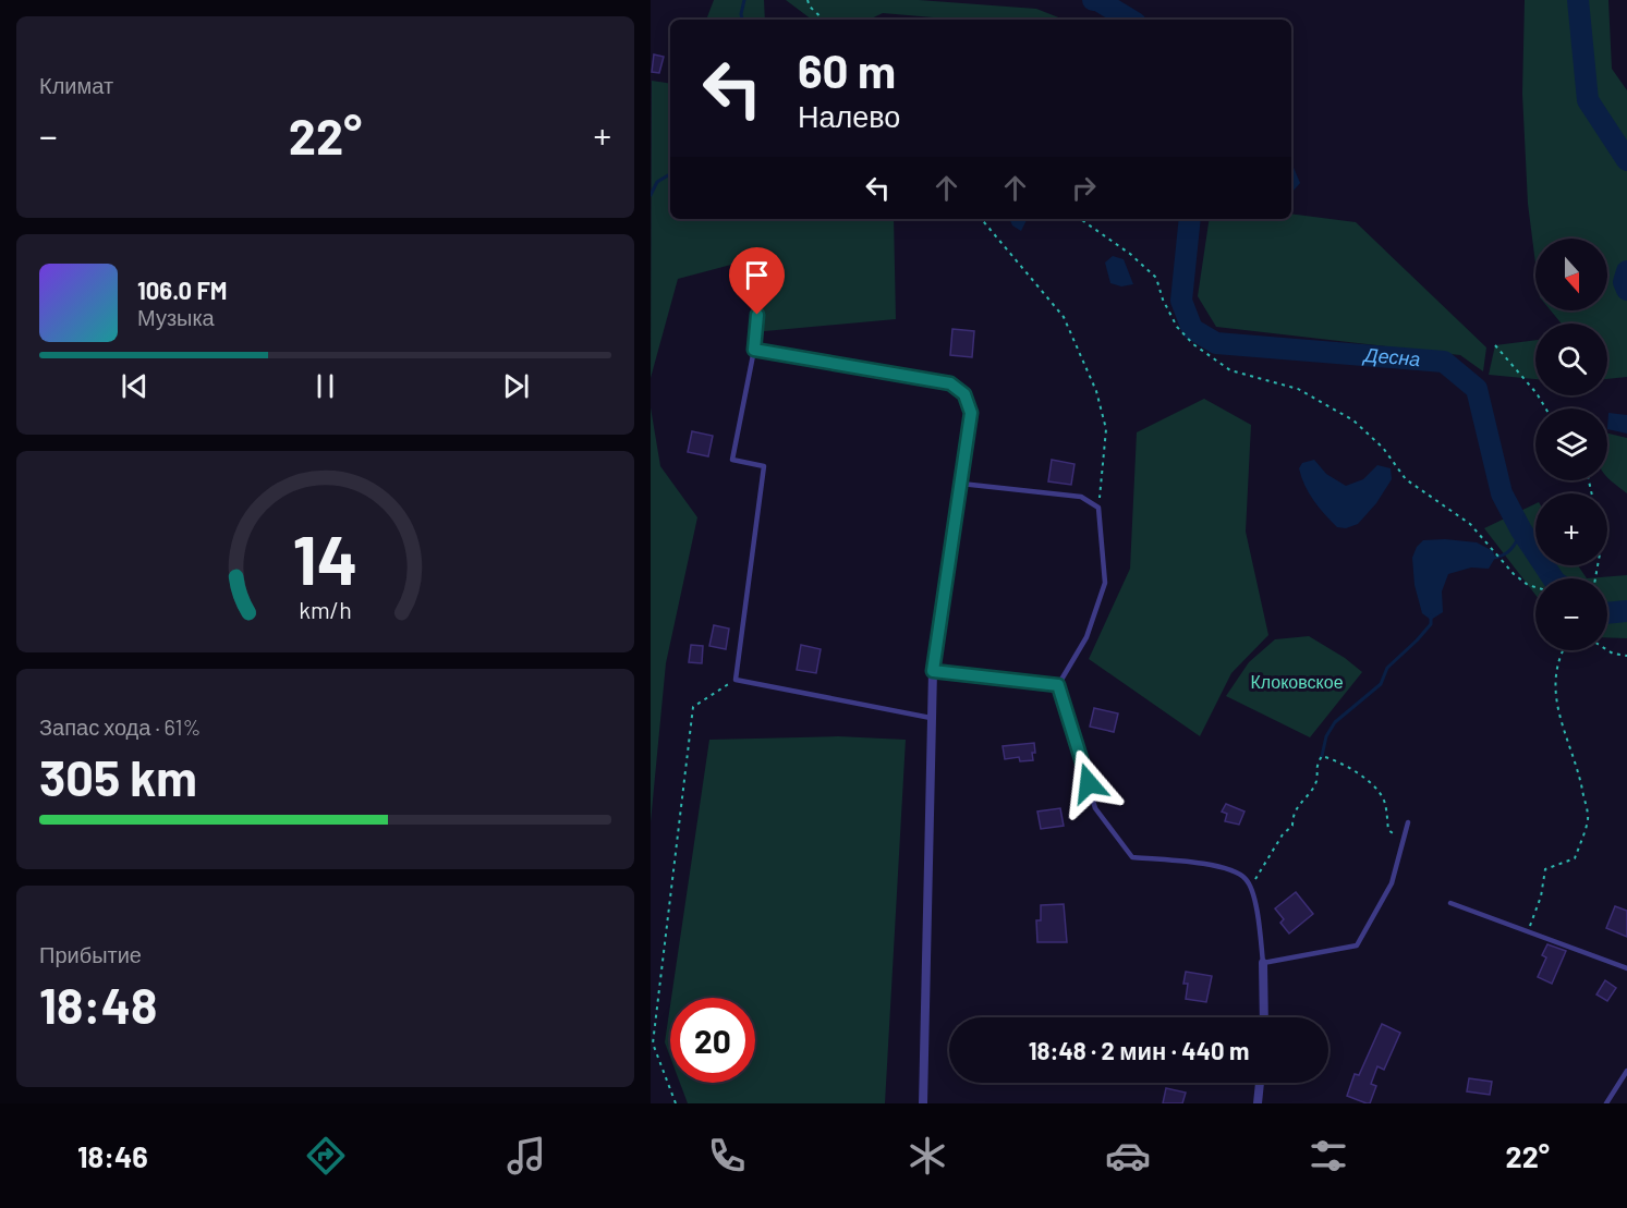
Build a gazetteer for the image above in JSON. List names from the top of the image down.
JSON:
{
  "water": ["Десна"],
  "parks": ["Клоковское"],
  "north": "bottom",
  "page": {
    "tile": [
      "Климат",
      ["Запас хода · 61%", "305 km"],
      ["Прибытие", "18:48"]
    ],
    "turn": ["60 m", "Налево"],
    "heat": ["−", "22°", "+"],
    "map_buttons": ["+", "−"],
    "song": ["106.0 FM", "Музыка"],
    "limit": "20",
    "trip": "18:48 · 2 мин · 440 m",
    "tabs": ["18:46", "22°"],
    "gauge": ["14", "km/h"]
  }
}
